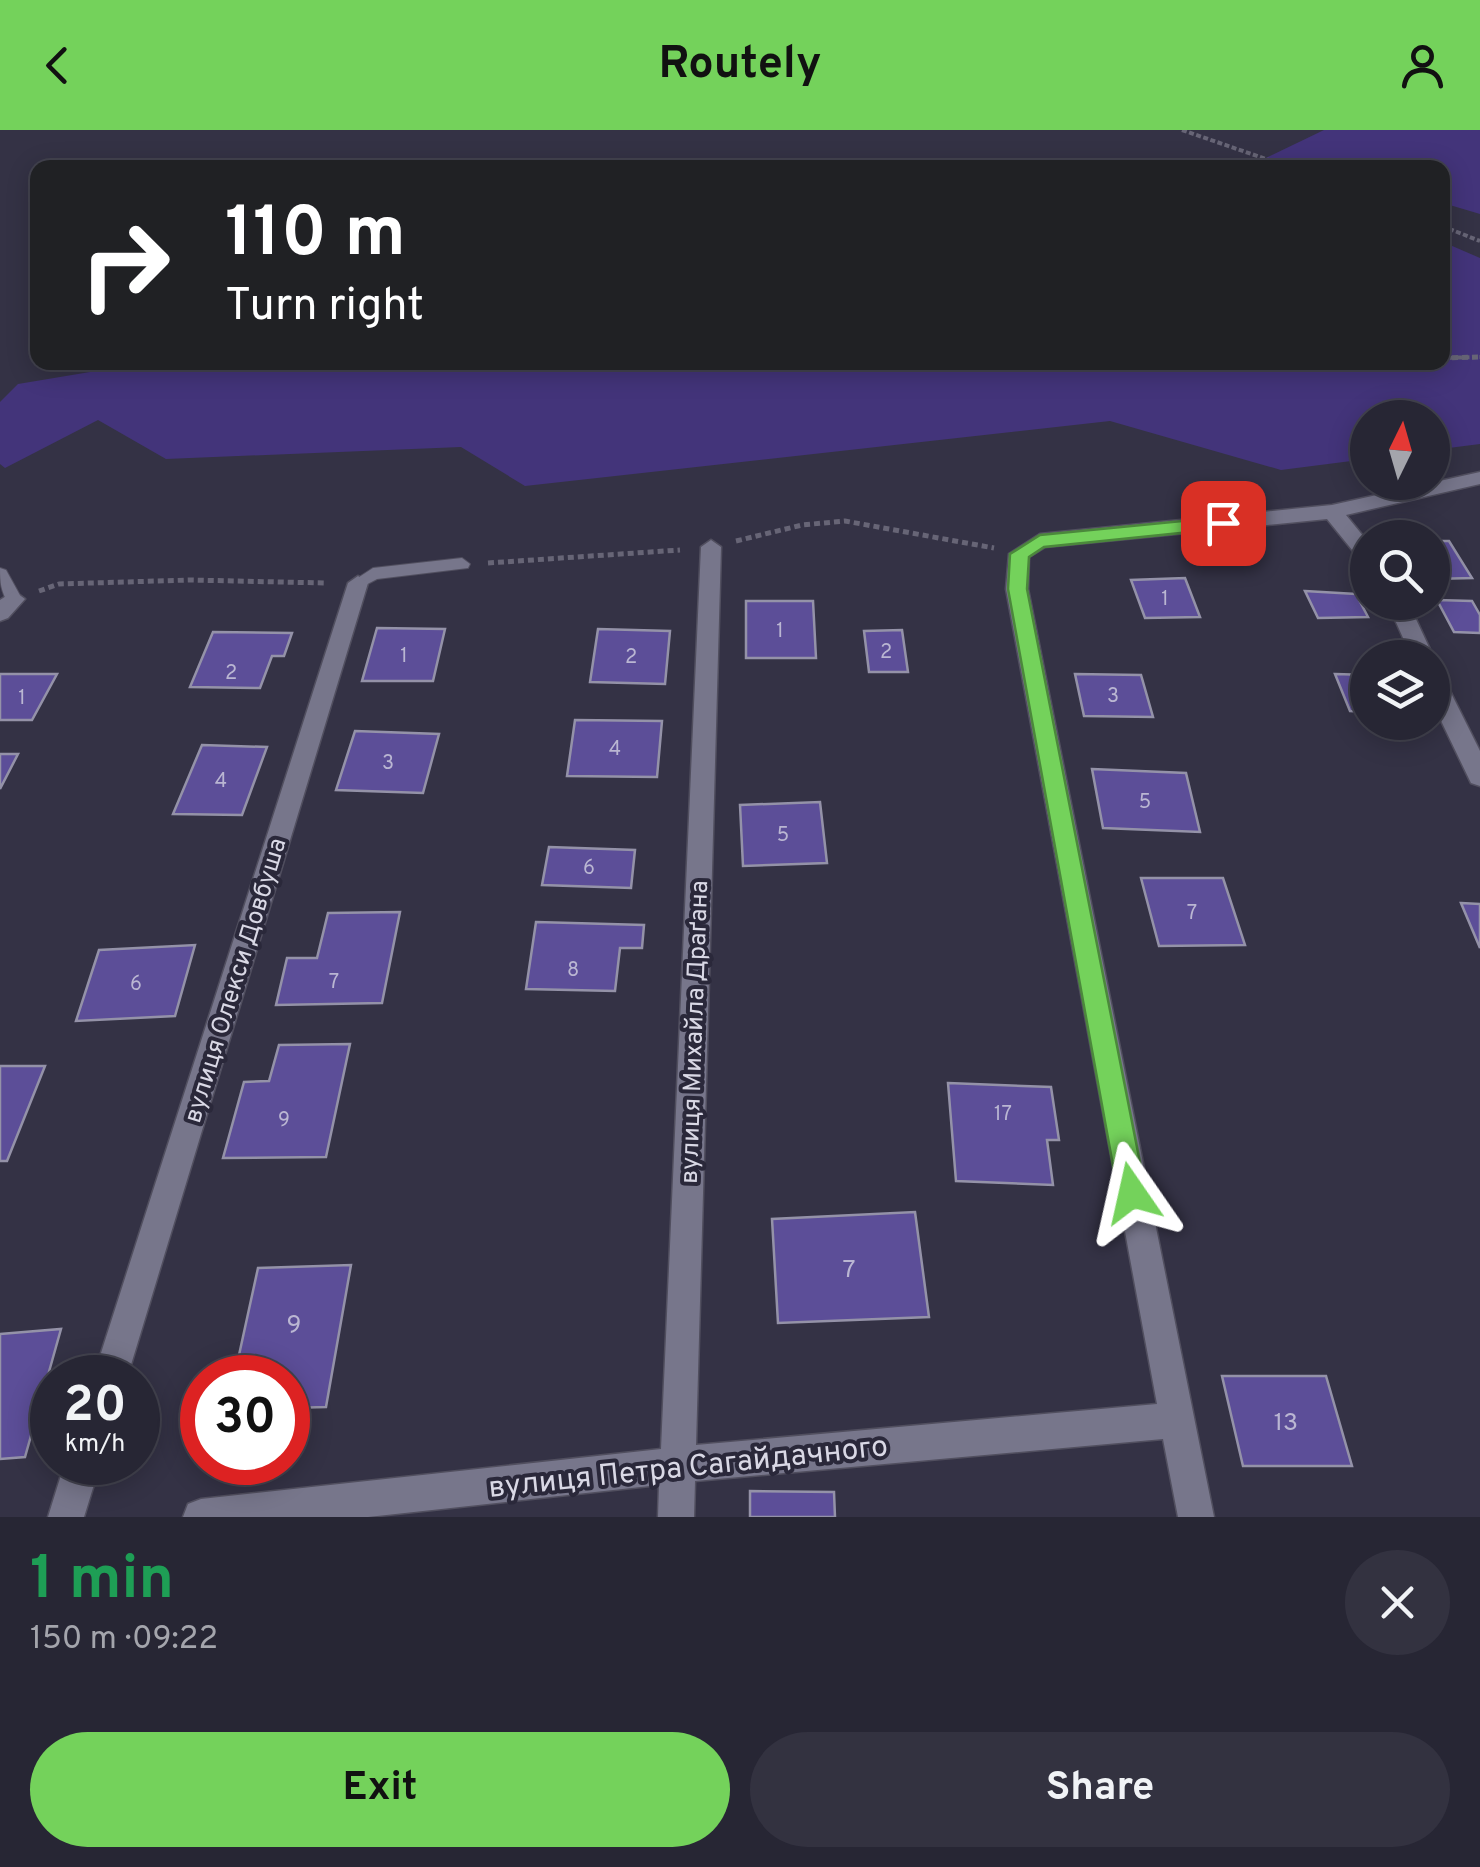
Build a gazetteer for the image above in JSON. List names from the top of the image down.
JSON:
{
  "streets": {
    "street": ["вулиця Олекси Довбуша", "вулиця Михайла Драґана", "вулиця Петра Сагайдачного"]
  },
  "crossings": [
    ["вулиця Михайла Драґана", "вулиця Петра Сагайдачного"]
  ],
  "house_numbers": [
    "1",
    "1",
    "2",
    "1",
    "2",
    "2",
    "3",
    "1",
    "4",
    "3",
    "4",
    "5",
    "5",
    "6",
    "7",
    "8",
    "7",
    "6",
    "17",
    "9",
    "7",
    "9",
    "13"
  ],
  "north": "top",
  "page": {
    "header": "Routely",
    "turn": ["110 m", "Turn right"],
    "speed": "20 km/h",
    "limit": "30",
    "heading": ["1 min", "150 m · 09:22"],
    "buttons": ["Exit", "Share"]
  }
}
